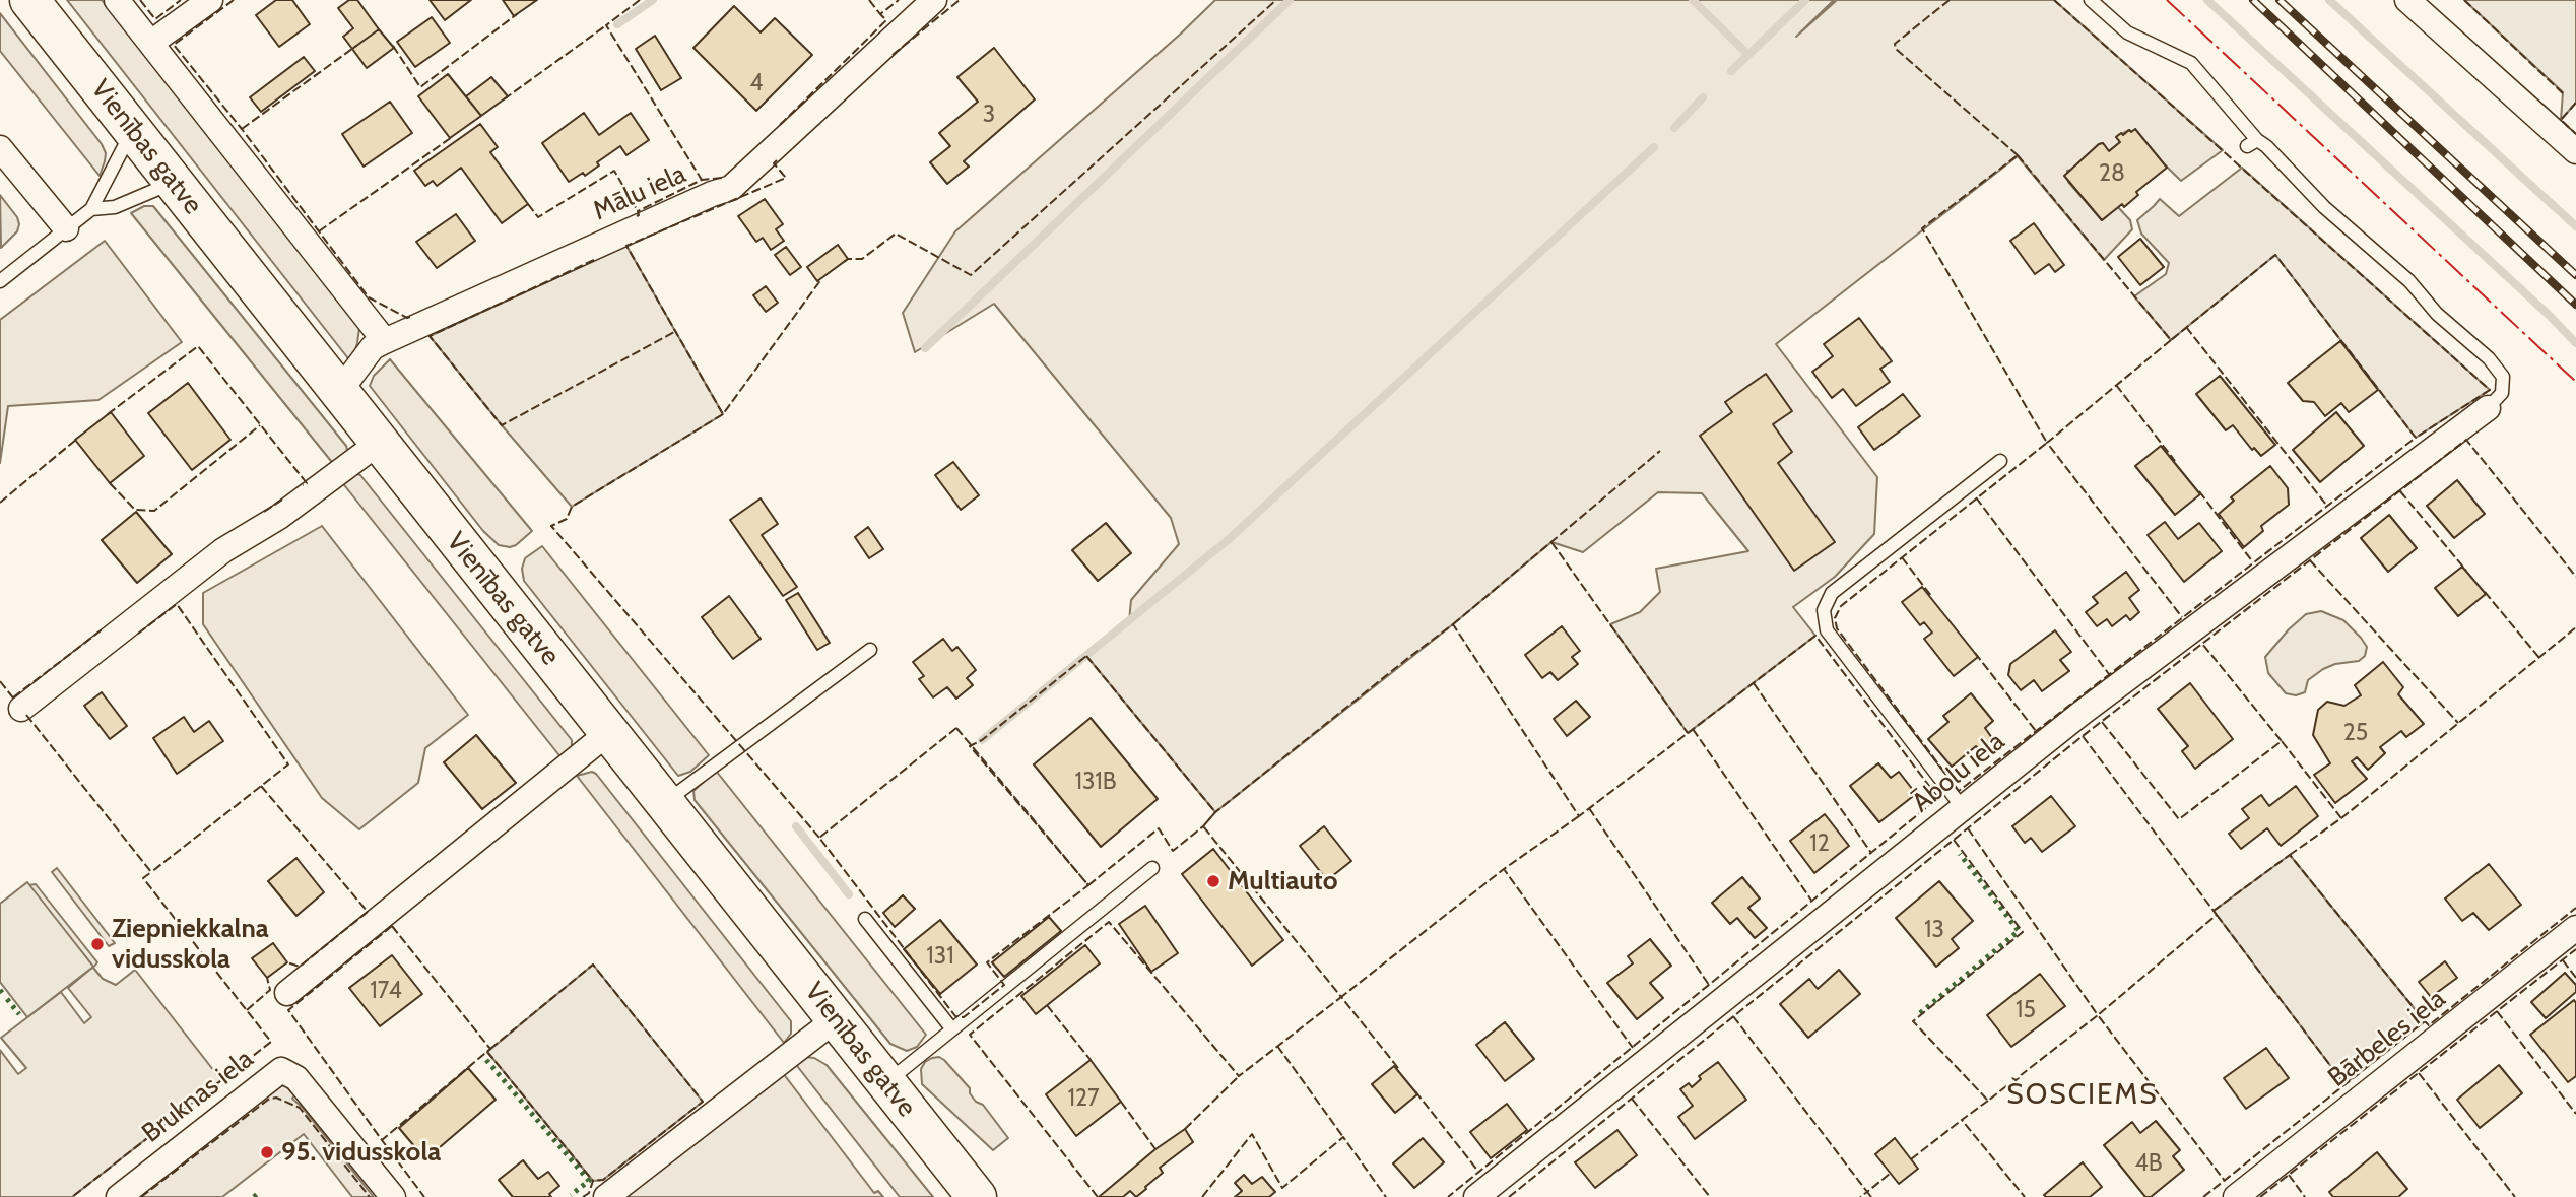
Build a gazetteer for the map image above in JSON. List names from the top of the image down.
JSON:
{
  "streets": {
    "highway": ["Vienības gatve"],
    "street": [
      "Mālu iela",
      "Ābolu iela",
      "Bārbeles iela",
      "Bruknas iela"
    ]
  },
  "crossings": [
    ["Vienības gatve", "Mālu iela"]
  ],
  "districts": ["ŠOSCIEMS"],
  "places": ["Multiauto", "Ziepniekkalna vidusskola", "95. vidusskola"],
  "house_numbers": [
    "4",
    "3",
    "28",
    "25",
    "131B",
    "12",
    "13",
    "131",
    "174",
    "15",
    "127",
    "4B"
  ]
}
